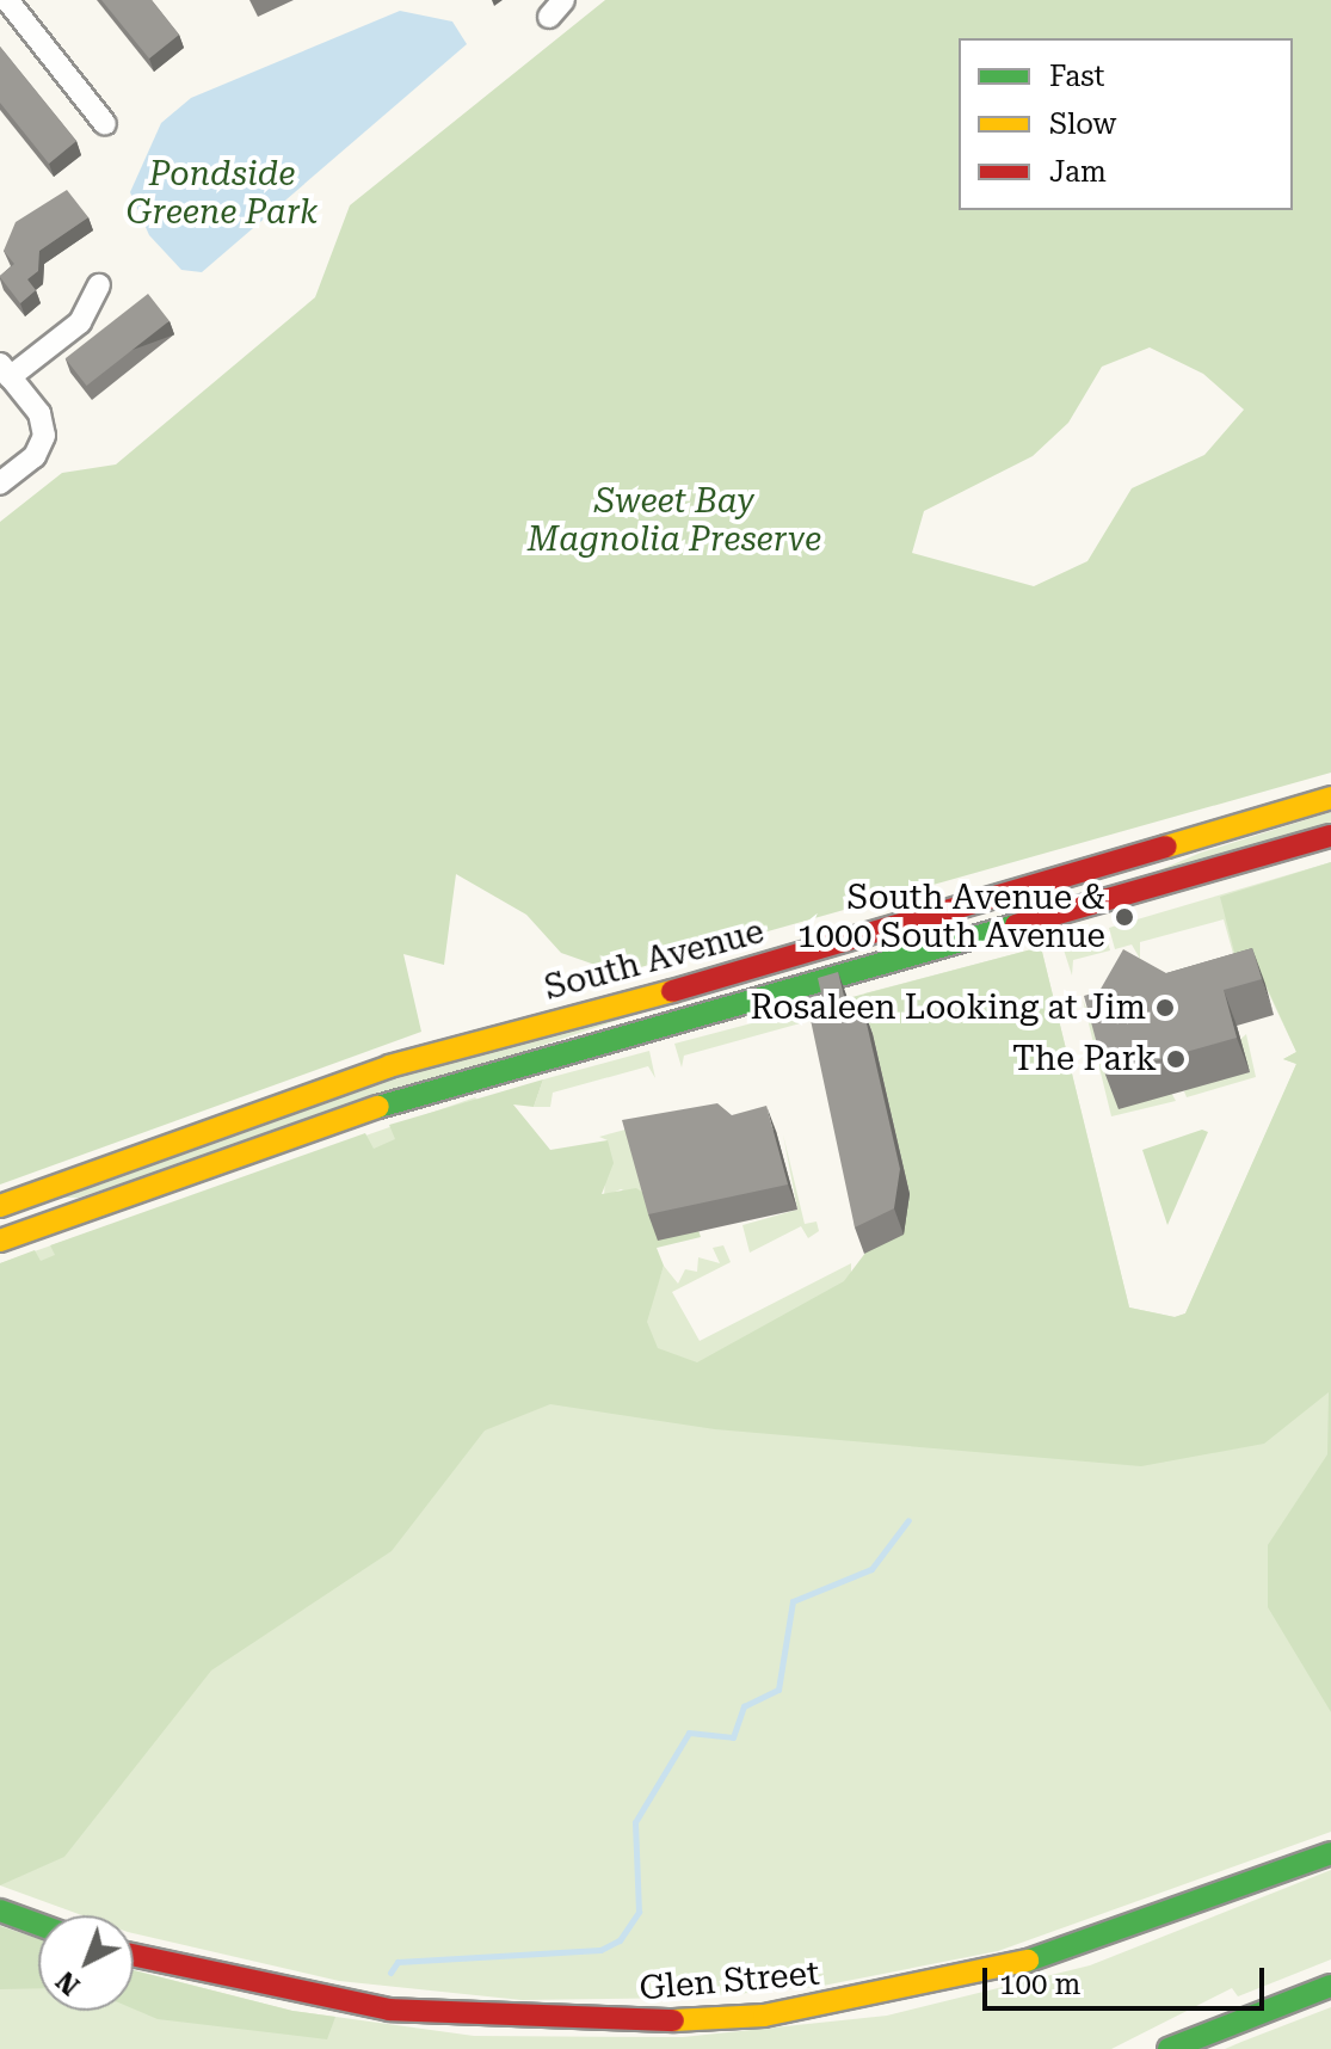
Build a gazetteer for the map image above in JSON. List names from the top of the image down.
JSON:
{
  "streets": {
    "main road": ["South Avenue", "Glen Street"]
  },
  "parks": ["Pondside Greene Park", "Sweet Bay Magnolia Preserve"],
  "places": ["South Avenue & 1000 South Avenue", "Rosaleen Looking at Jim", "The Park"],
  "legend": ["Fast", "Slow", "Jam"],
  "scale_bar": "100 m",
  "north": "bottom left"
}
